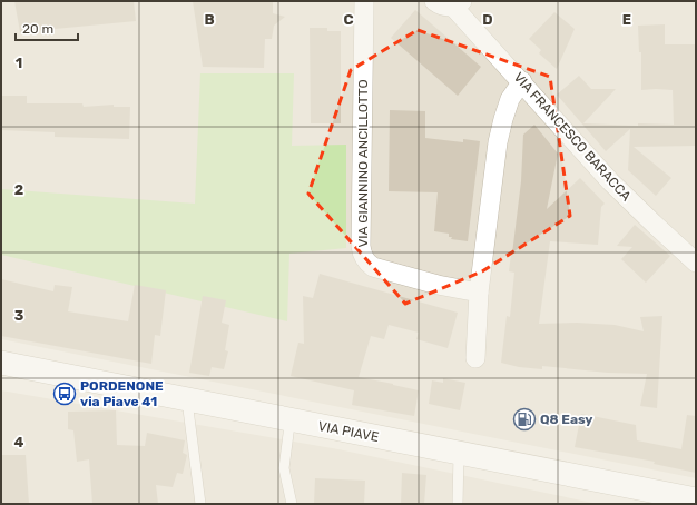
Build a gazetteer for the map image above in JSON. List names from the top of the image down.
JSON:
{
  "streets": {
    "street": ["VIA FRANCESCO BARACCA", "VIA GIANNINO ANCILLOTTO", "VIA PIAVE"]
  },
  "places": {
    "bus stop": ["PORDENONE via Piave 41"],
    "fuel station": ["Q8 Easy"]
  },
  "scale_bar": "20 m",
  "grid": {
    "columns": [
      "B",
      "C",
      "D",
      "E"
    ],
    "rows": [
      "1",
      "2",
      "3",
      "4"
    ]
  }
}
